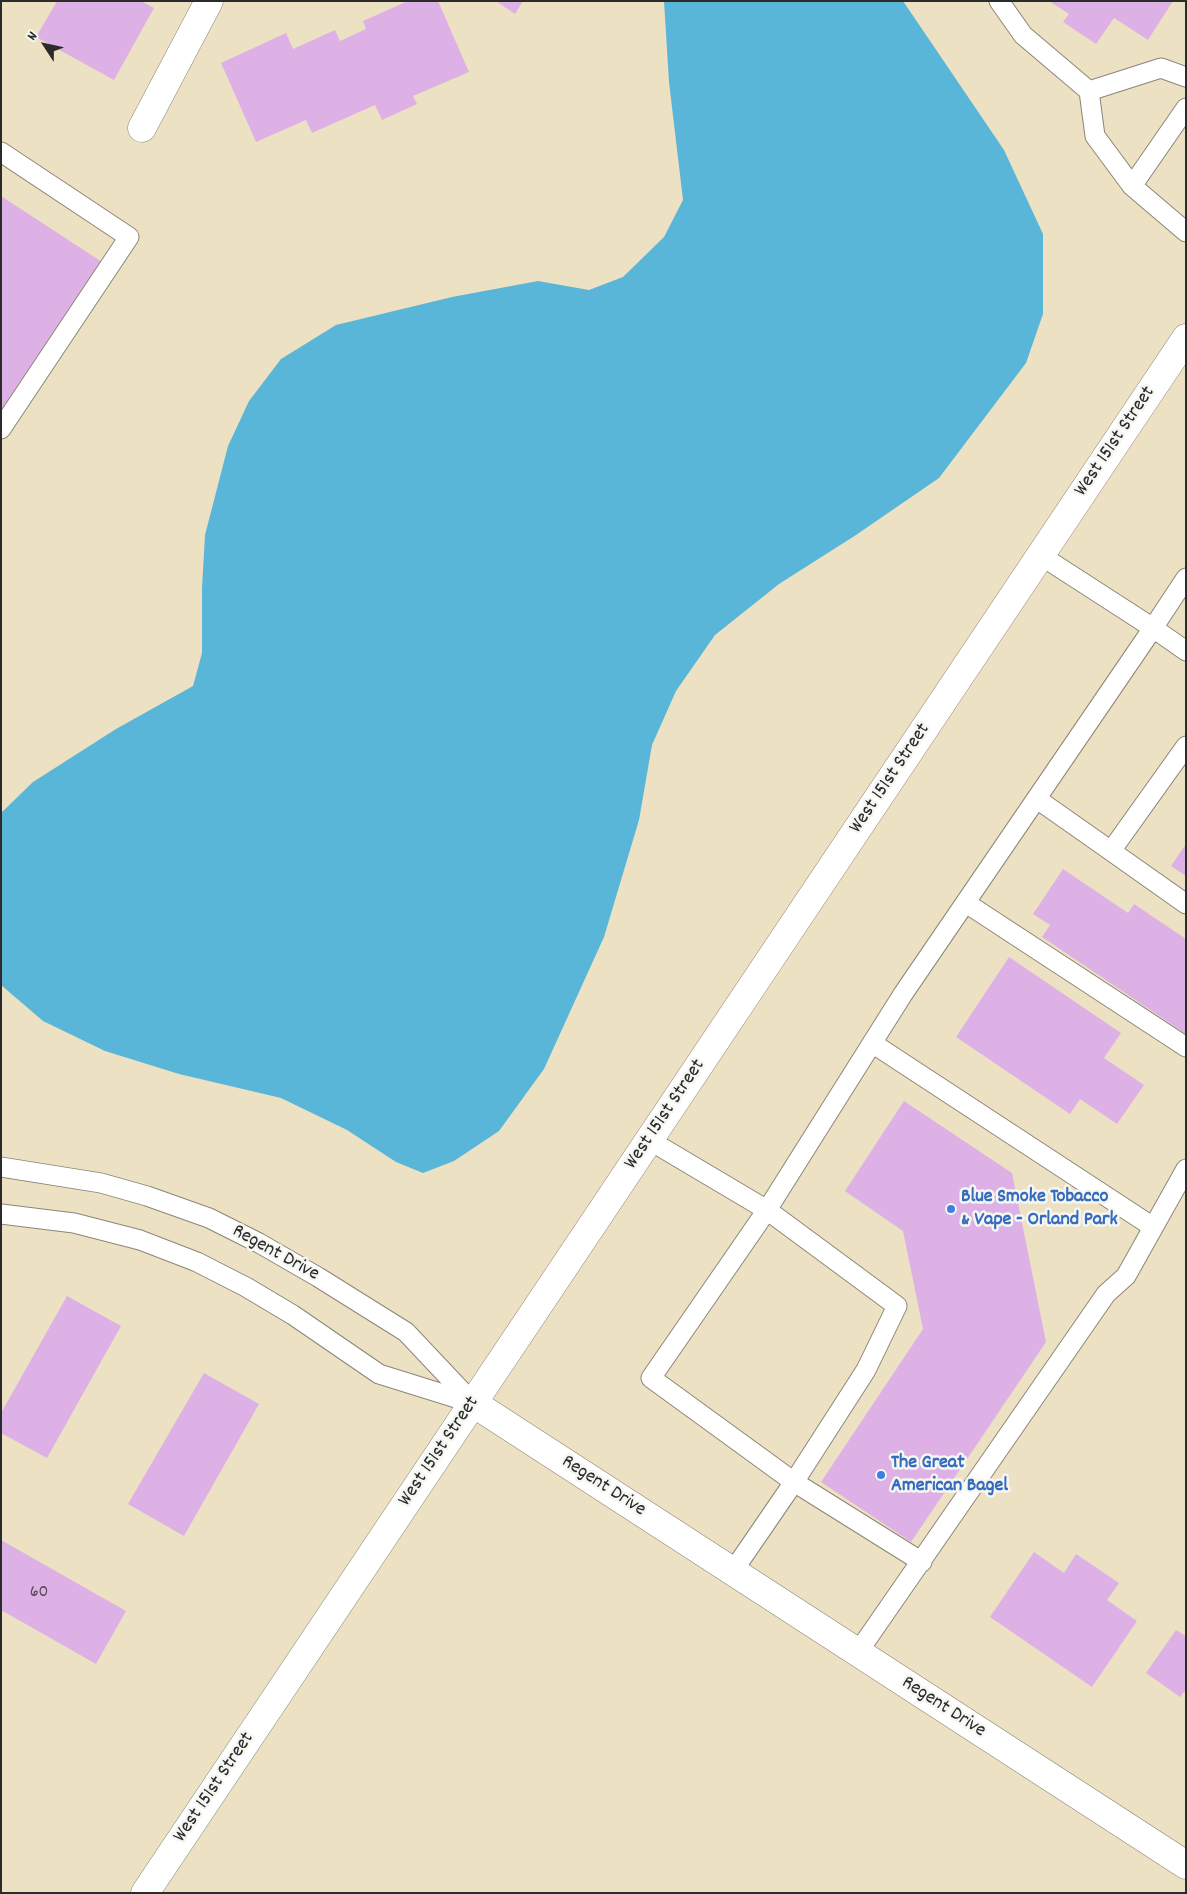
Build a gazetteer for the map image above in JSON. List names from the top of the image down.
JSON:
{
  "streets": {
    "street": ["West 151st Street", "Regent Drive"]
  },
  "crossings": [
    ["West 151st Street", "Regent Drive"]
  ],
  "places": ["Blue Smoke Tobacco & Vape - Orland Park", "The Great American Bagel"],
  "house_numbers": ["60"],
  "north": "top left"
}
